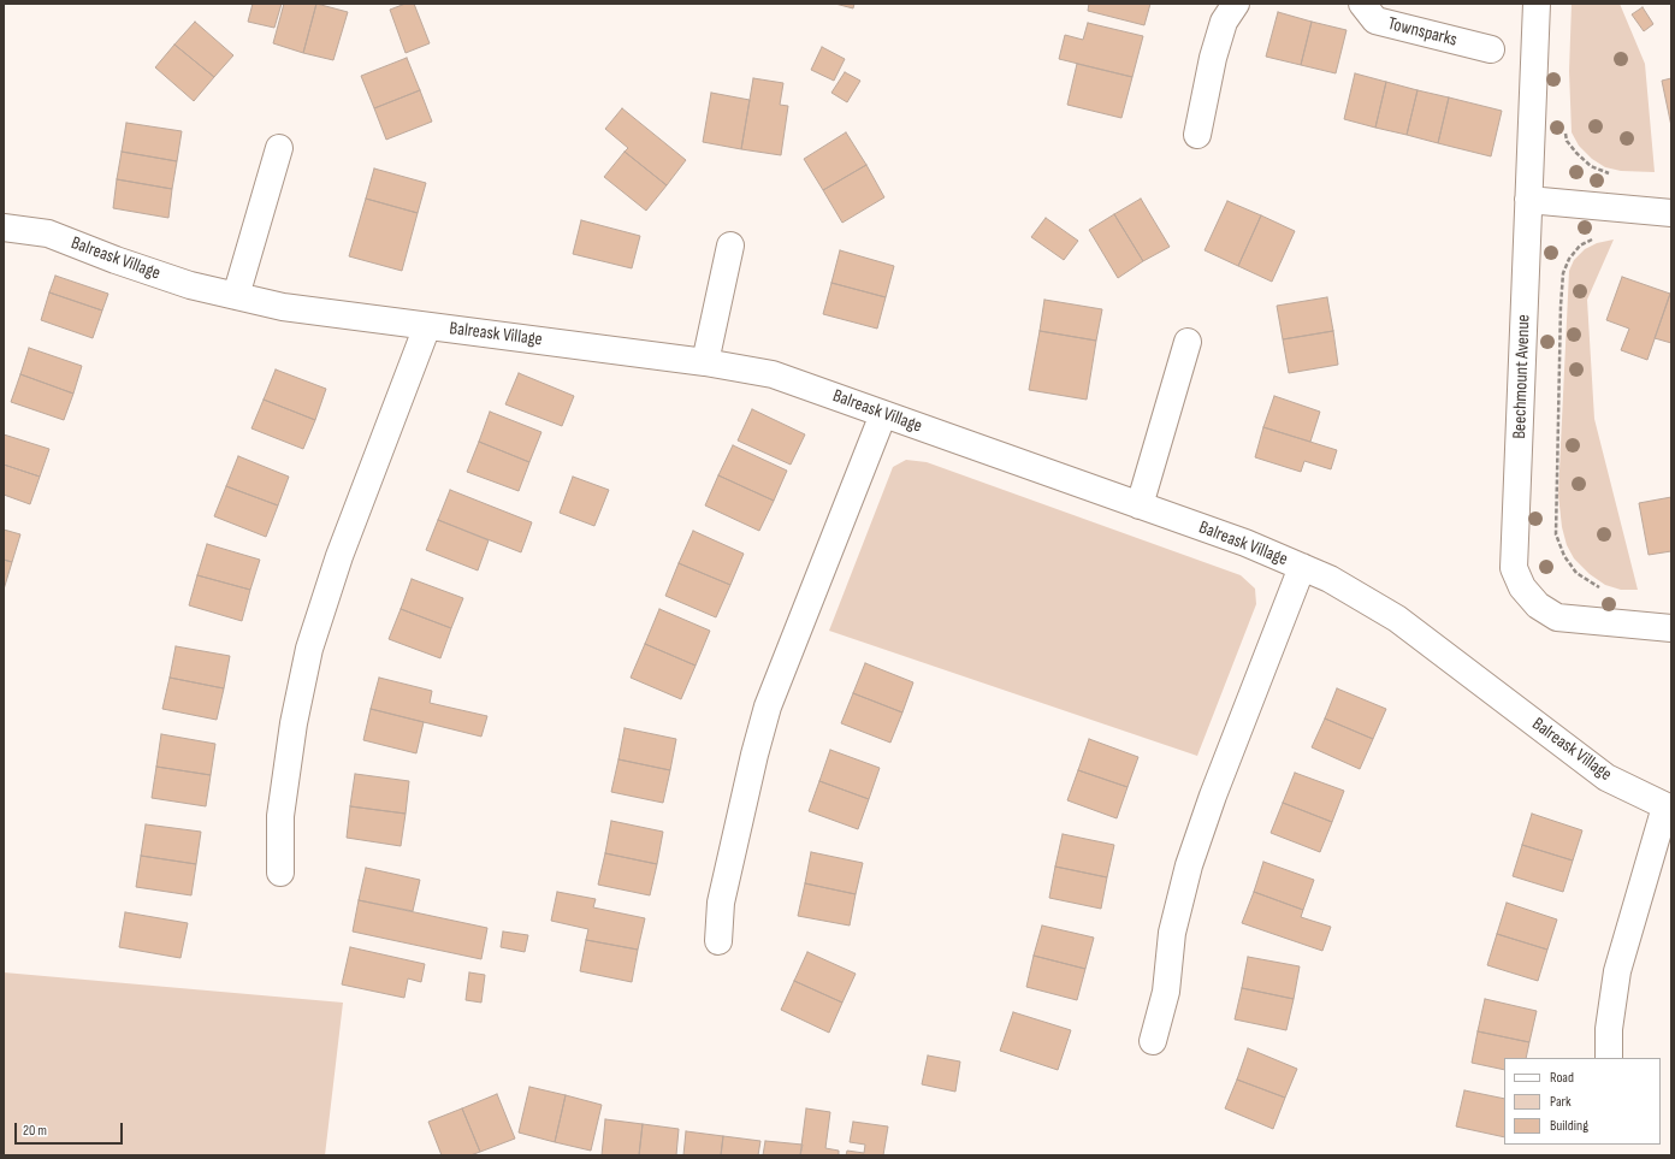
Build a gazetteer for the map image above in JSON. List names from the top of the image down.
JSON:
{
  "streets": {
    "street": ["Townsparks", "Balreask Village", "Beechmount Avenue"]
  },
  "legend": ["Road", "Park", "Building"],
  "scale_bar": "20 m"
}
